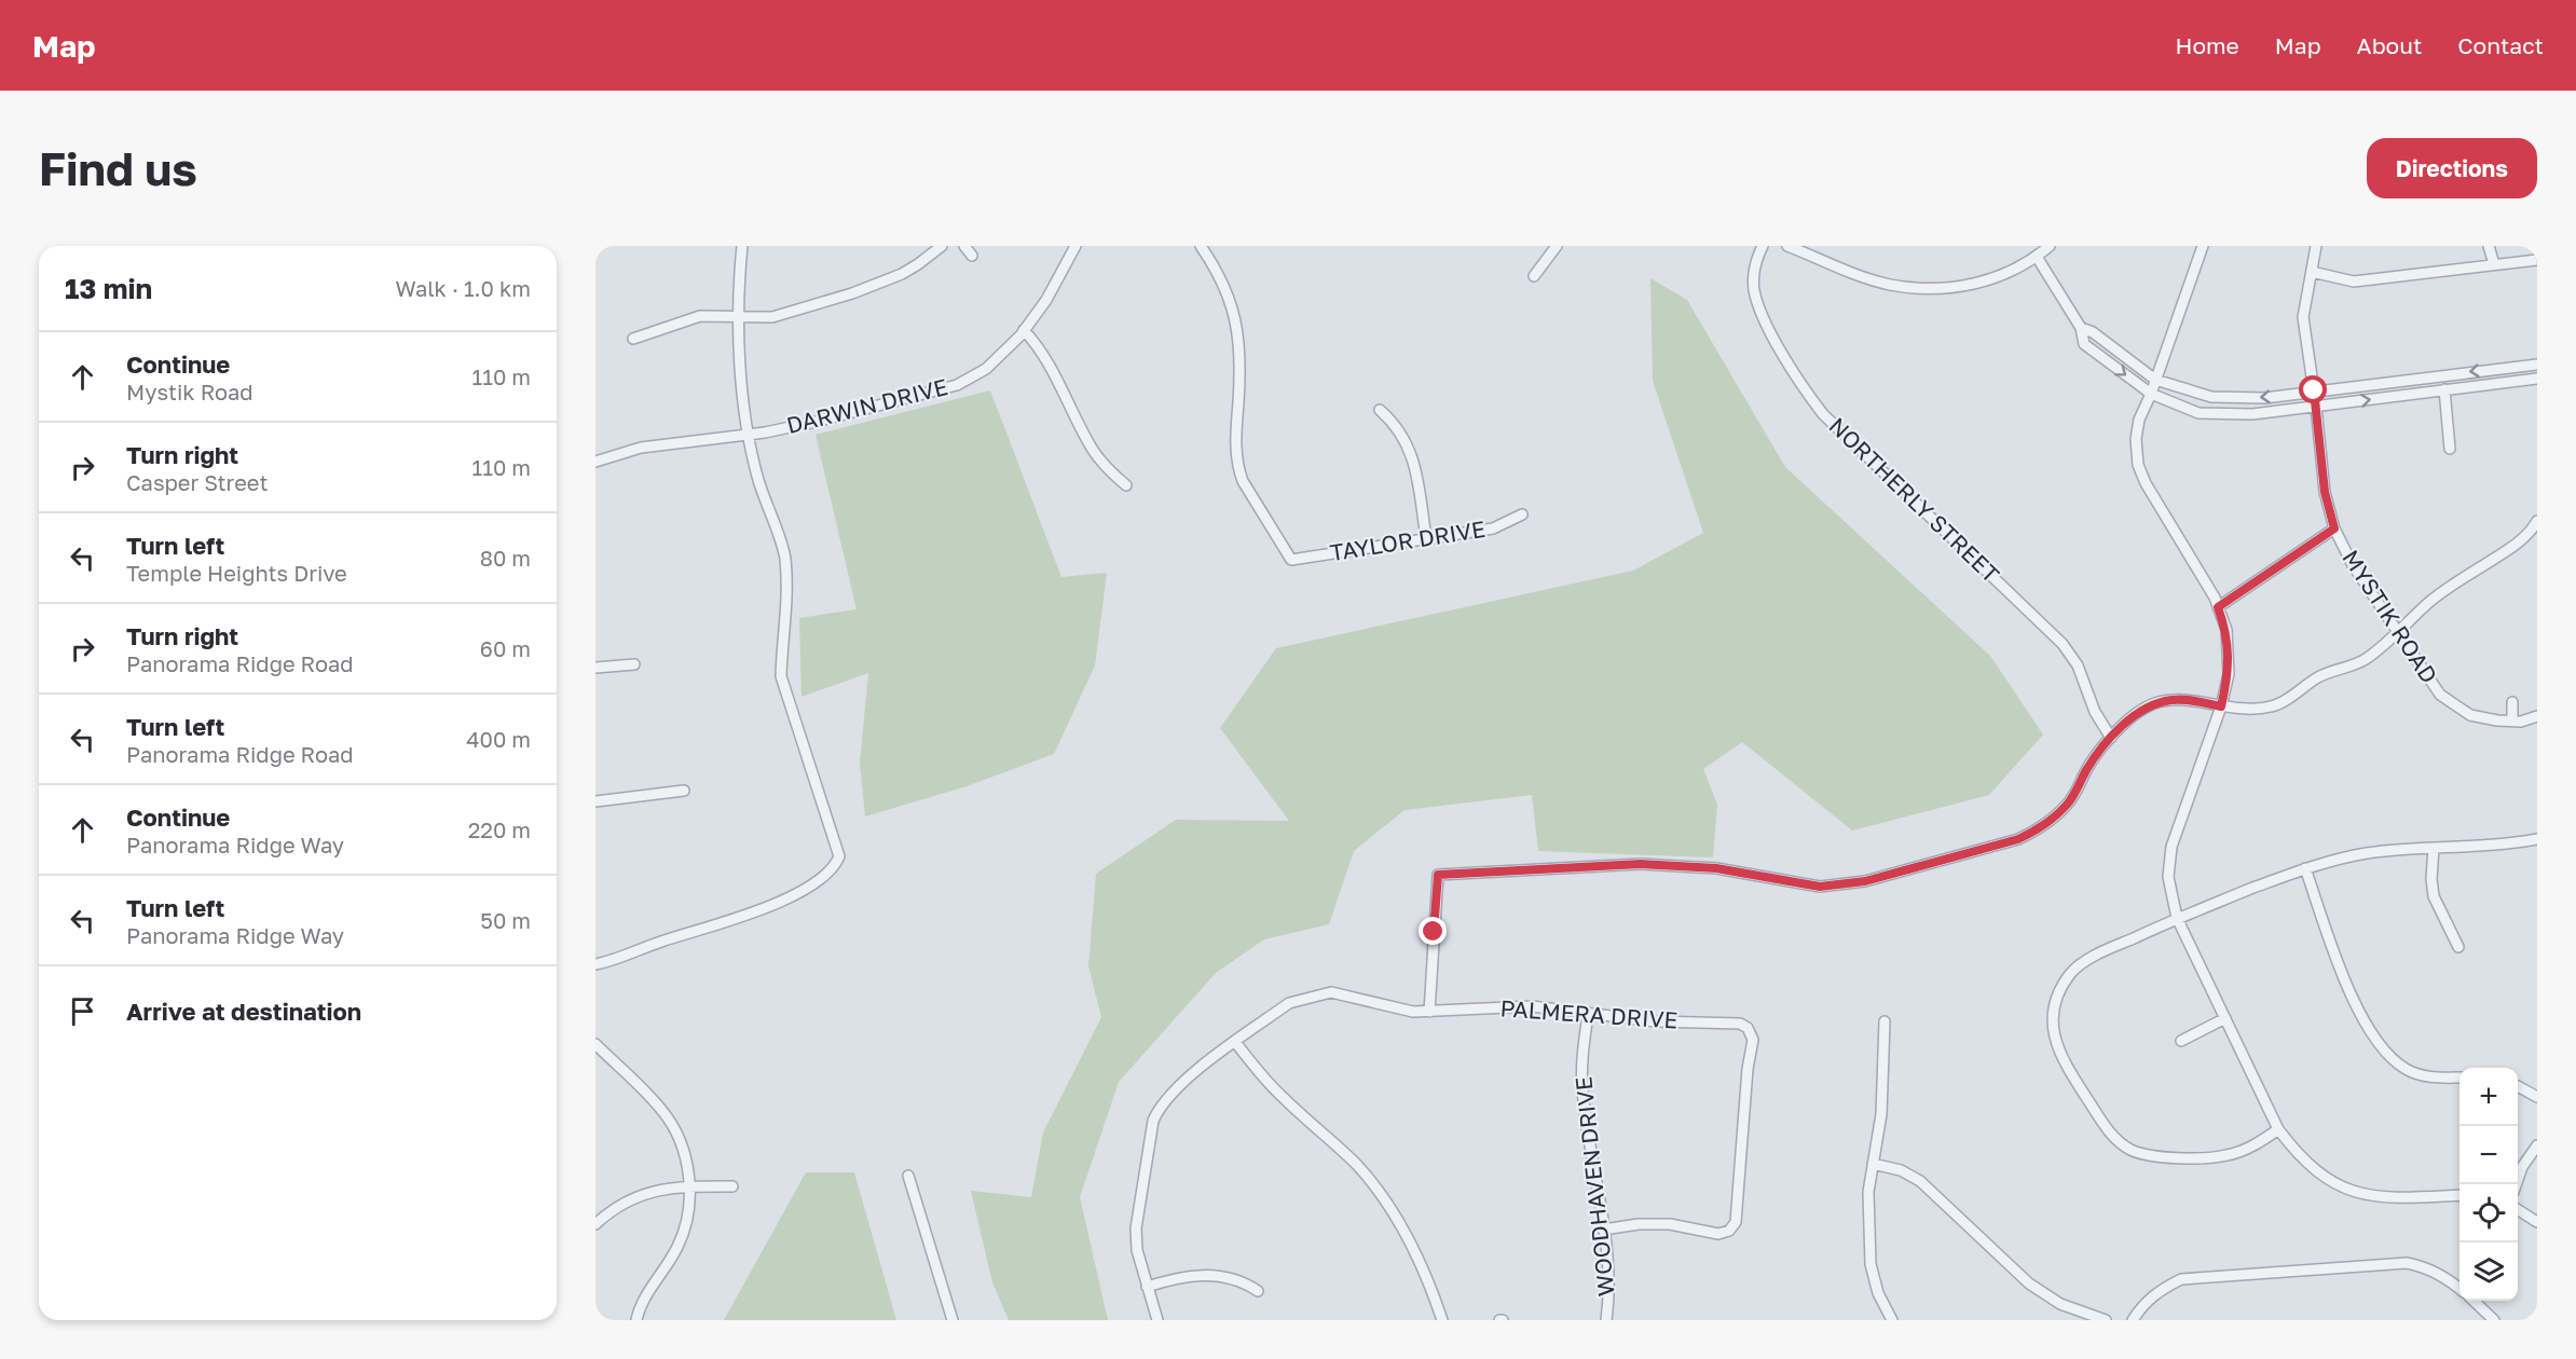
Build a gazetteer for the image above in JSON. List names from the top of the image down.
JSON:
{
  "streets": {
    "street": [
      "DARWIN DRIVE",
      "NORTHERLY STREET",
      "TAYLOR DRIVE",
      "MYSTIK ROAD",
      "PALMERA DRIVE",
      "WOODHAVEN DRIVE"
    ]
  },
  "crossings": [
    ["PALMERA DRIVE", "WOODHAVEN DRIVE"]
  ],
  "page": {
    "header": "Map",
    "nav": [
      "Home",
      "Map",
      "About",
      "Contact"
    ],
    "buttons": "Directions",
    "title": "Find us",
    "heading": ["13 min", "Walk · 1.0 km"],
    "list": [
      ["Continue", "Mystik Road", "110 m"],
      ["Turn right", "Casper Street", "110 m"],
      ["Turn left", "Temple Heights Drive", "80 m"],
      ["Turn right", "Panorama Ridge Road", "60 m"],
      ["Turn left", "Panorama Ridge Road", "400 m"],
      ["Continue", "Panorama Ridge Way", "220 m"],
      ["Turn left", "Panorama Ridge Way", "50 m"],
      "Arrive at destination"
    ],
    "map_buttons": ["+", "−"]
  }
}
